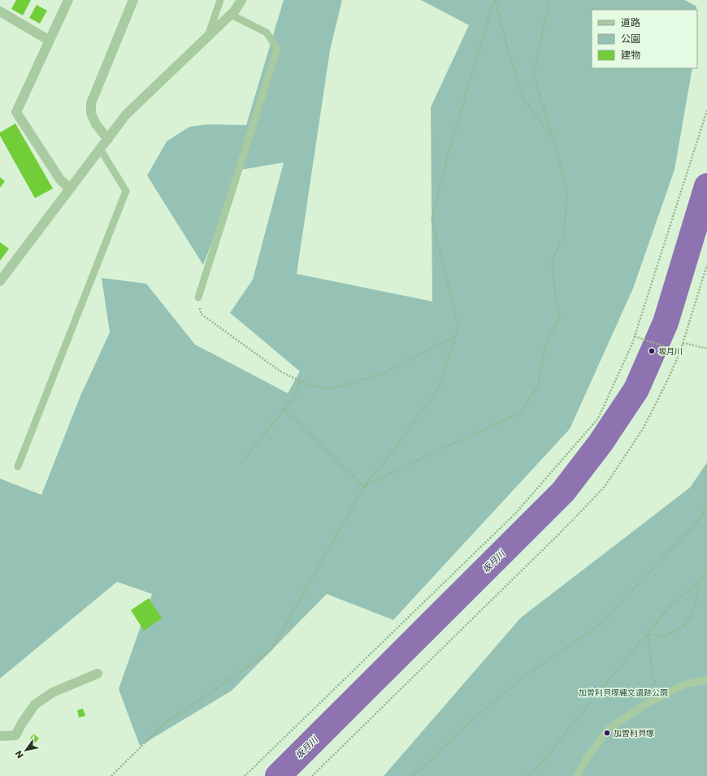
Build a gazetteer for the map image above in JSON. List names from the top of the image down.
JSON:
{
  "water": ["坂月川"],
  "parks": ["加曽利貝塚縄文遺跡公園"],
  "places": ["坂月川", "加曽利貝塚"],
  "legend": ["道路", "公園", "建物"],
  "north": "bottom left"
}
